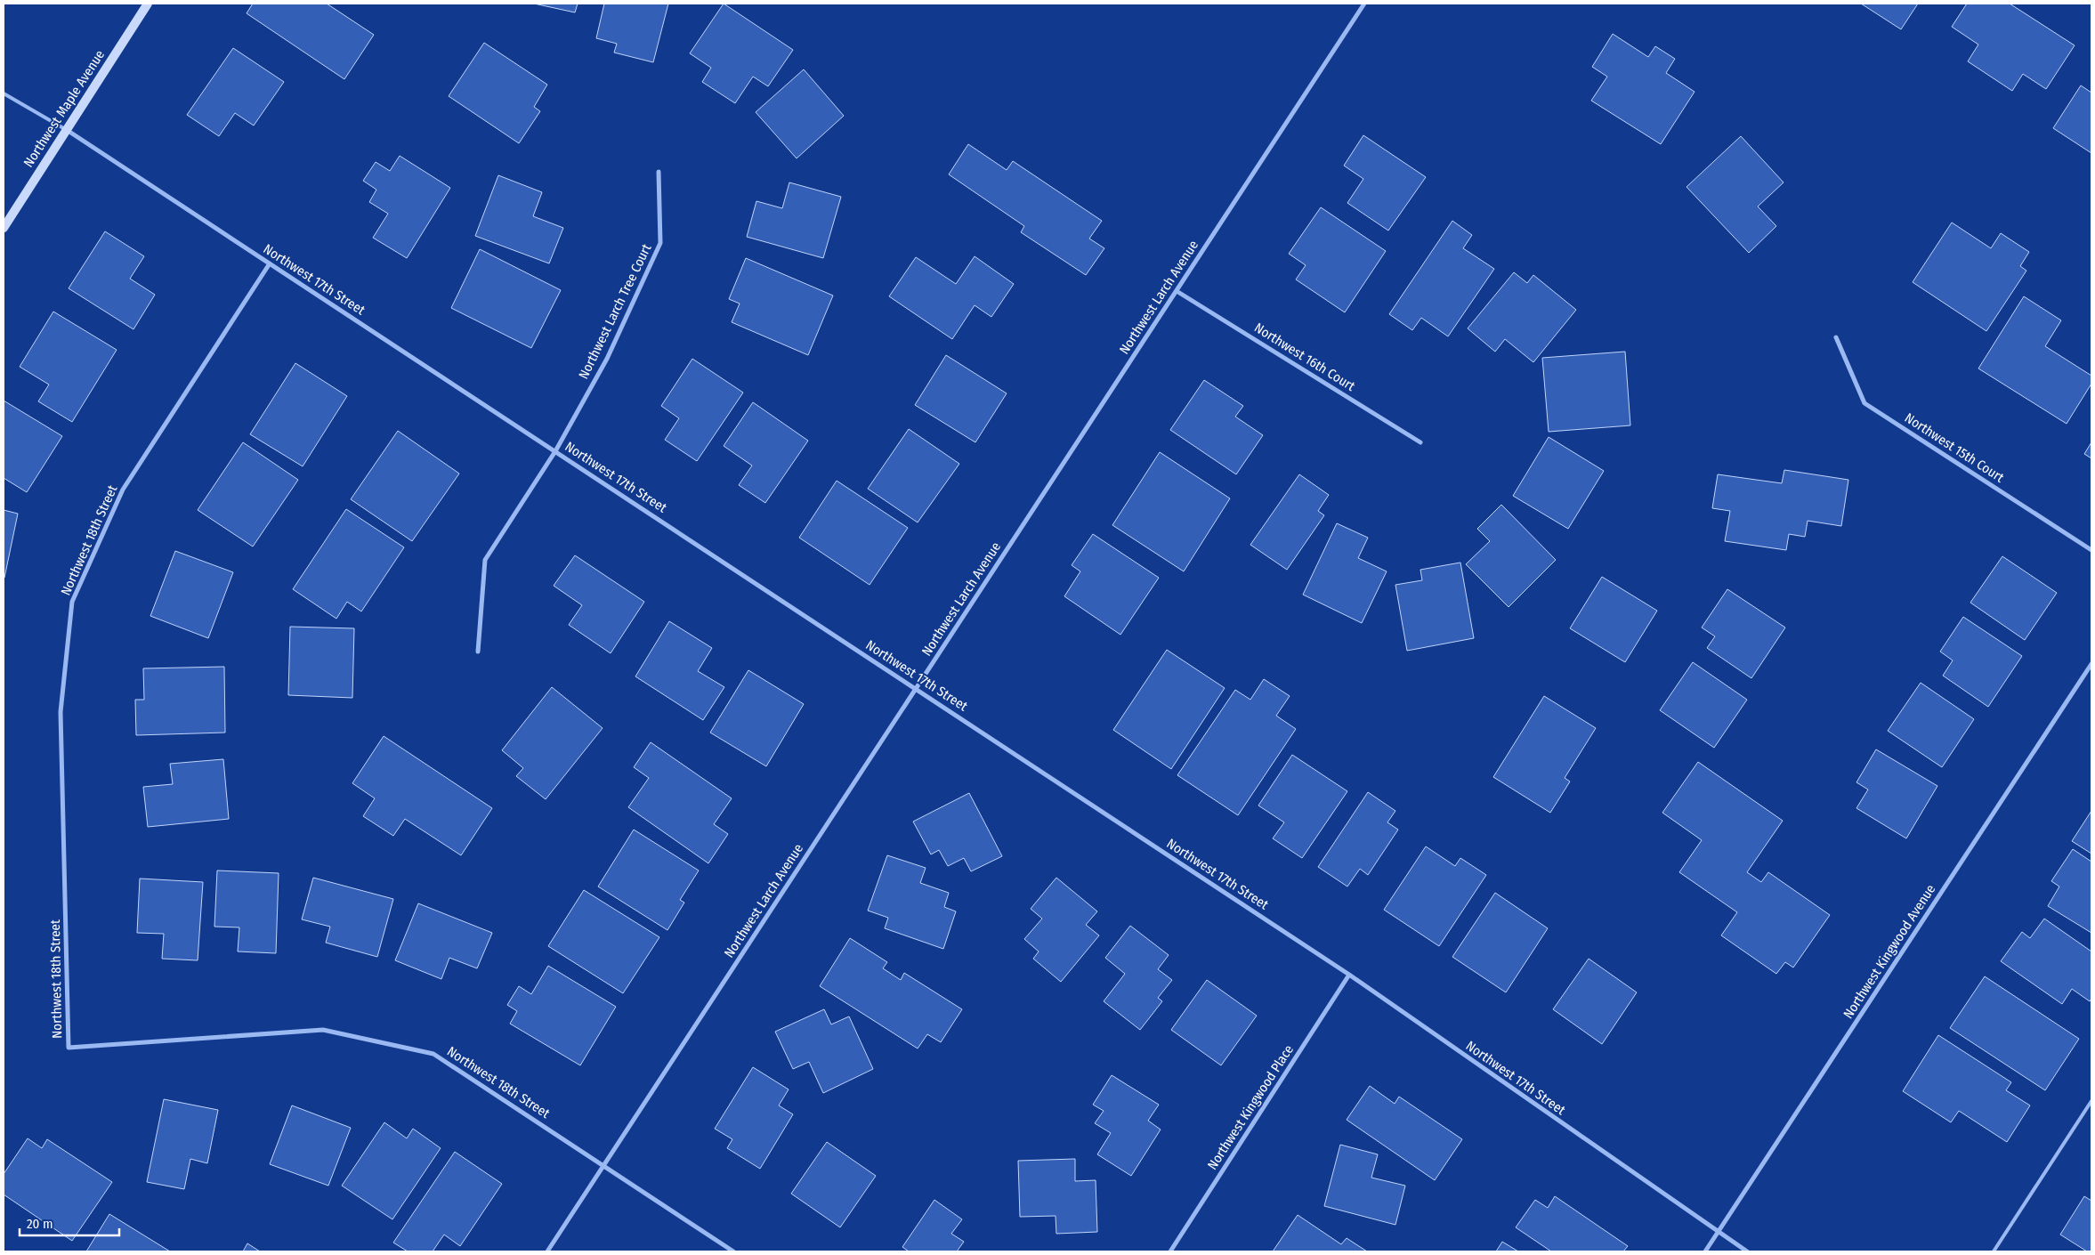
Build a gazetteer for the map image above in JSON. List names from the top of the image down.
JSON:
{
  "streets": {
    "main road": ["Northwest Maple Avenue"],
    "street": [
      "Northwest 17th Street",
      "Northwest Larch Avenue",
      "Northwest Larch Tree Court",
      "Northwest 16th Court",
      "Northwest 15th Court",
      "Northwest 18th Street",
      "Northwest Kingwood Avenue",
      "Northwest Kingwood Place"
    ]
  },
  "crossings": [
    ["Northwest Maple Avenue", "Northwest 17th Street"],
    ["Northwest 17th Street", "Northwest Larch Avenue"],
    ["Northwest 17th Street", "Northwest Larch Tree Court"],
    ["Northwest 17th Street", "Northwest 18th Street"],
    ["Northwest 17th Street", "Northwest Kingwood Avenue"],
    ["Northwest 17th Street", "Northwest Kingwood Place"],
    ["Northwest Larch Avenue", "Northwest 16th Court"],
    ["Northwest Larch Avenue", "Northwest 18th Street"]
  ],
  "scale_bar": "20 m"
}
